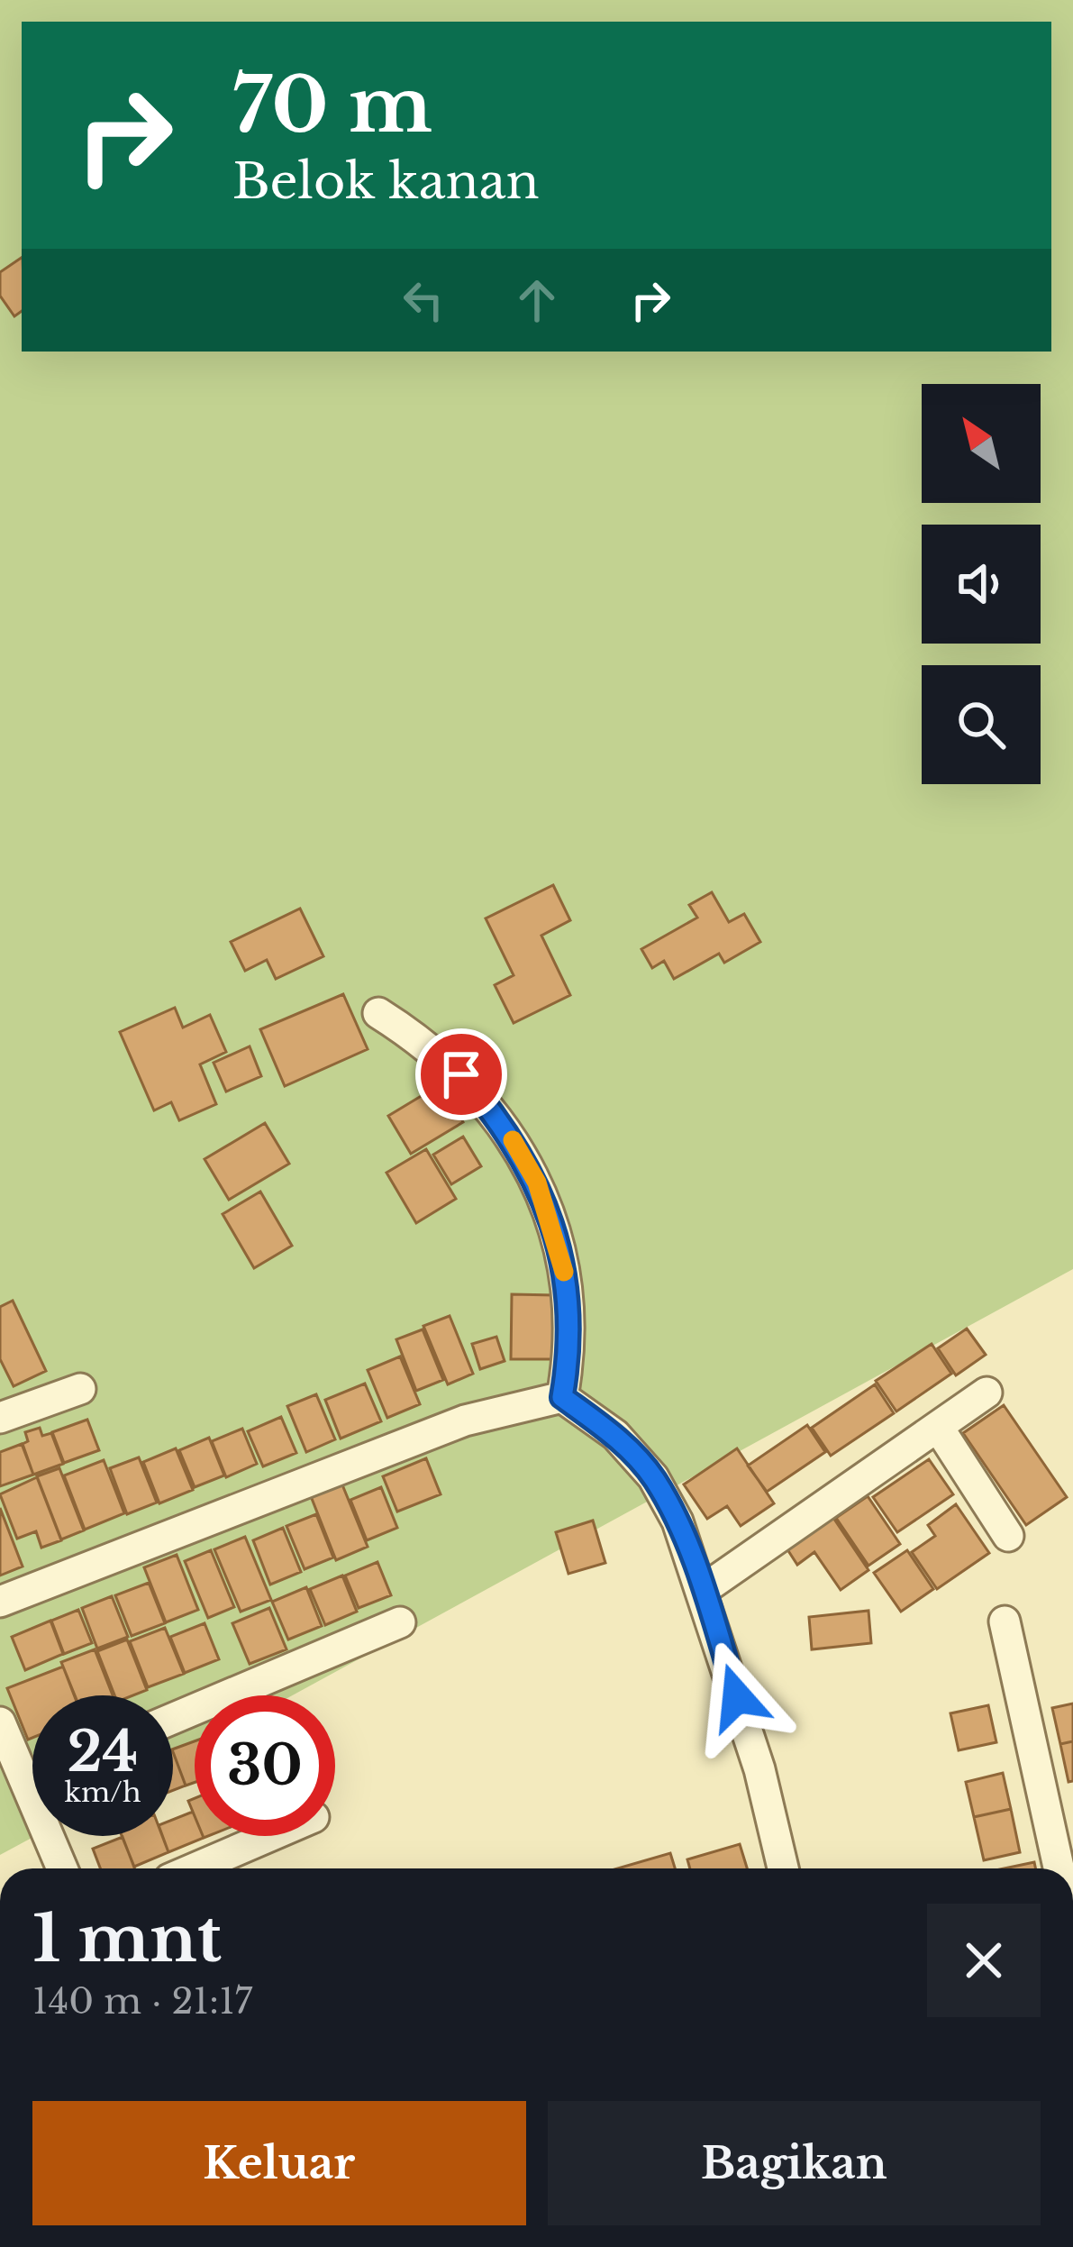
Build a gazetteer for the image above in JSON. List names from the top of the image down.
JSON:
{
  "north": "top left",
  "page": {
    "turn": ["70 m", "Belok kanan"],
    "speed": "24 km/h",
    "limit": "30",
    "heading": ["1 mnt", "140 m · 21:17"],
    "buttons": ["Keluar", "Bagikan"]
  }
}
